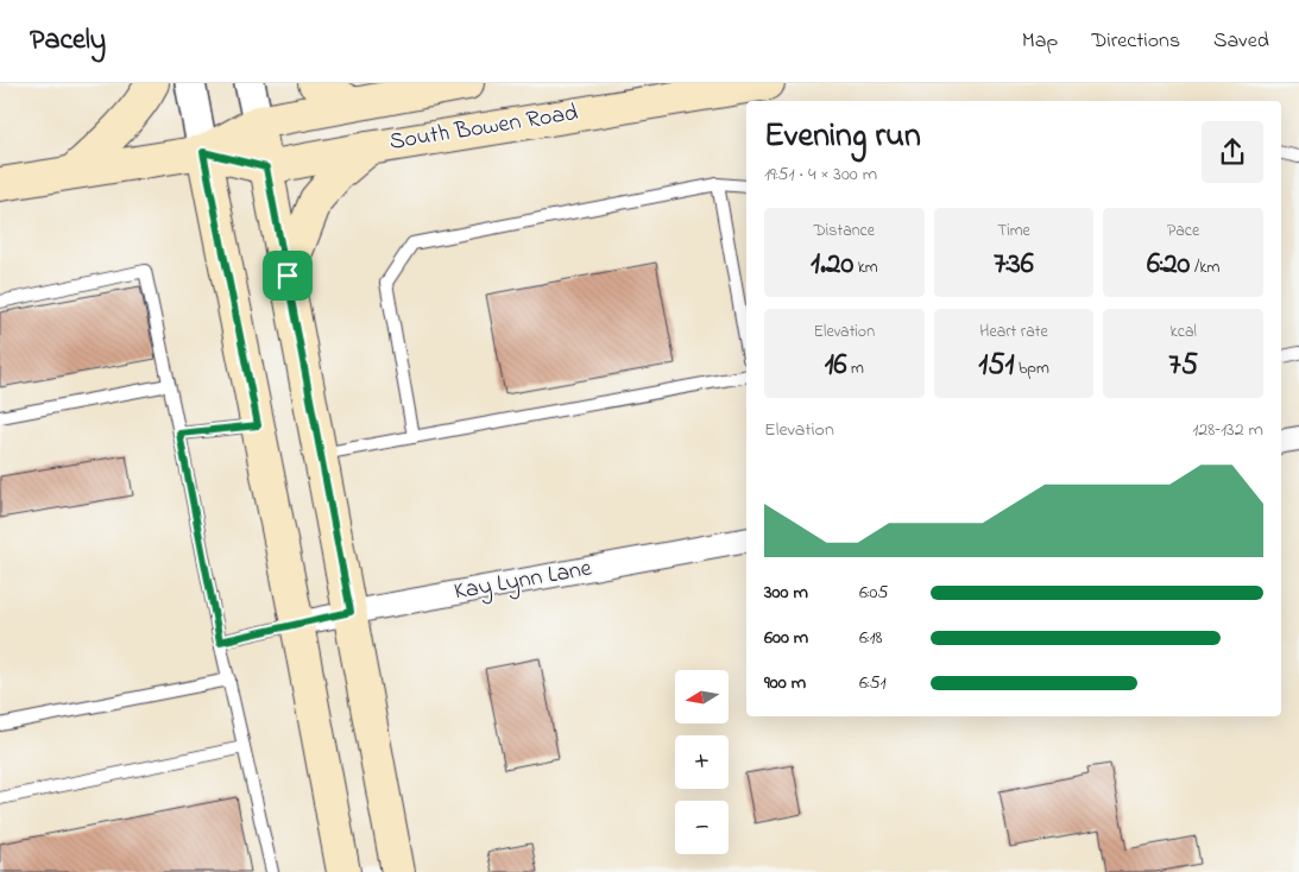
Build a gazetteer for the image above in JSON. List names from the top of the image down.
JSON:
{
  "streets": {
    "main road": ["South Bowen Road"],
    "street": ["Kay Lynn Lane"]
  },
  "north": "left",
  "page": {
    "header": "Pacely",
    "nav": ["Map", "Directions", "Saved"],
    "heading": ["Evening run", "19:51 · 4 × 300 m"],
    "stats": [
      ["Distance", "1.20 km"],
      ["Time", "7:36"],
      ["Pace", "6:20 /km"],
      ["Elevation", "16 m"],
      ["Heart rate", "151 bpm"],
      ["kcal", "75"]
    ],
    "chart": ["Elevation", "128–132 m"],
    "list": [
      {
        "name": "300 m",
        "note": "6:05"
      },
      {
        "name": "600 m",
        "note": "6:18"
      },
      {
        "name": "900 m",
        "note": "6:51"
      }
    ],
    "map_buttons": ["+", "−"]
  }
}
